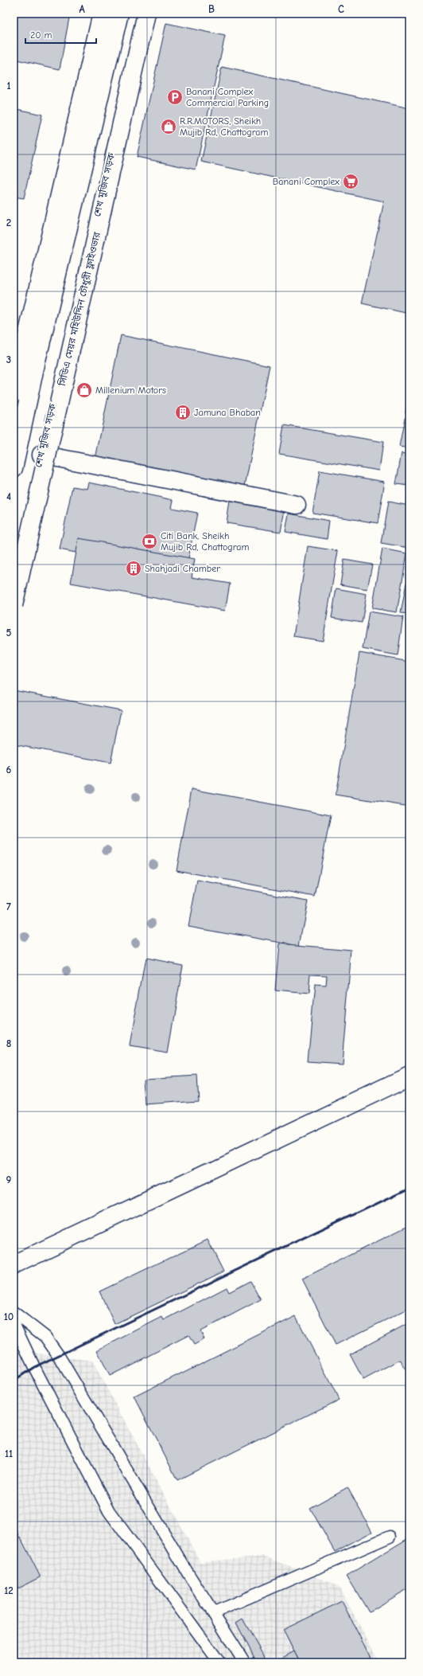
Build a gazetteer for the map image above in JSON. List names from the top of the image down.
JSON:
{
  "streets": {
    "main road": ["শেখ মুজিব সড়ক", "সিডিএ মেয়র মহিউদ্দিন চৌধুরী ফ্লাইওভার"]
  },
  "places": {
    "parking": ["Banani Complex Commercial Parking"],
    "shop": ["R.R.MOTORS, Sheikh Mujib Rd, Chattogram", "Millenium Motors"],
    "supermarket": ["Banani Complex"],
    "building": ["Jamuna Bhaban", "Shahjadi Chamber"],
    "bank": ["Citi Bank, Sheikh Mujib Rd, Chattogram"]
  },
  "scale_bar": "20 m",
  "grid": {
    "columns": ["A", "B", "C"],
    "rows": [
      "1",
      "2",
      "3",
      "4",
      "5",
      "6",
      "7",
      "8",
      "9",
      "10",
      "11",
      "12"
    ]
  }
}
